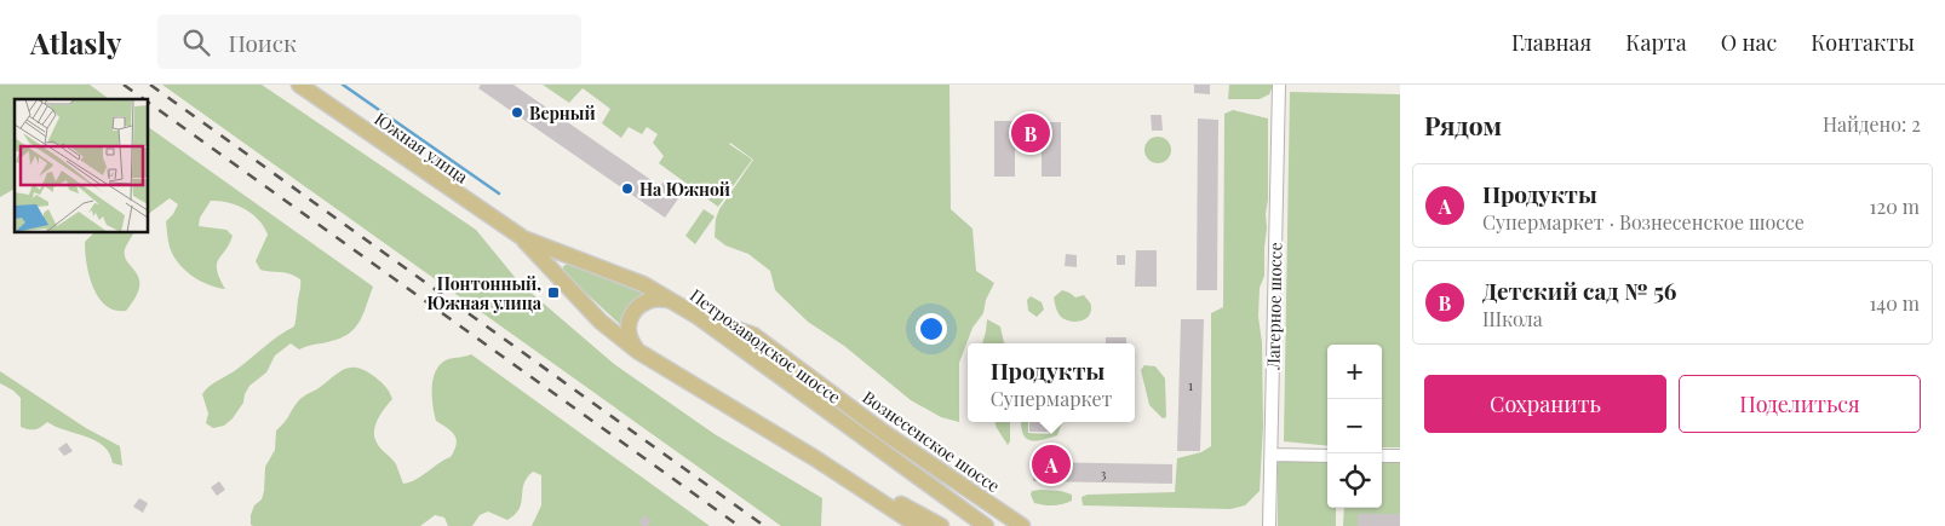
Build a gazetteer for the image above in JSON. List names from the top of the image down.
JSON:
{
  "streets": {
    "main road": ["Южная улица", "Петрозаводское шоссе", "Вознесенское шоссе"],
    "street": ["Лагерное шоссе"]
  },
  "crossings": [
    ["Южная улица", "Петрозаводское шоссе"],
    ["Петрозаводское шоссе", "Вознесенское шоссе"]
  ],
  "places": {
    "other": ["Верный", "На Южной"],
    "transit": ["Понтонный, Южная улица"]
  },
  "house_numbers": ["1", "3"],
  "page": {
    "header": "Atlasly",
    "search": "Поиск",
    "nav": [
      "Главная",
      "Карта",
      "О нас",
      "Контакты"
    ],
    "heading": ["Рядом", "Найдено: 2"],
    "pins": ["B", "A"],
    "list": [
      {
        "mark": "A",
        "name": "Продукты",
        "note": "Супермаркет · Вознесенское шоссе",
        "value": "120 m"
      },
      {
        "mark": "B",
        "name": "Детский сад № 56",
        "note": "Школа",
        "value": "140 m"
      }
    ],
    "popup": ["Продукты", "Супермаркет"],
    "map_buttons": ["+", "−"],
    "buttons": ["Сохранить", "Поделиться"]
  }
}
